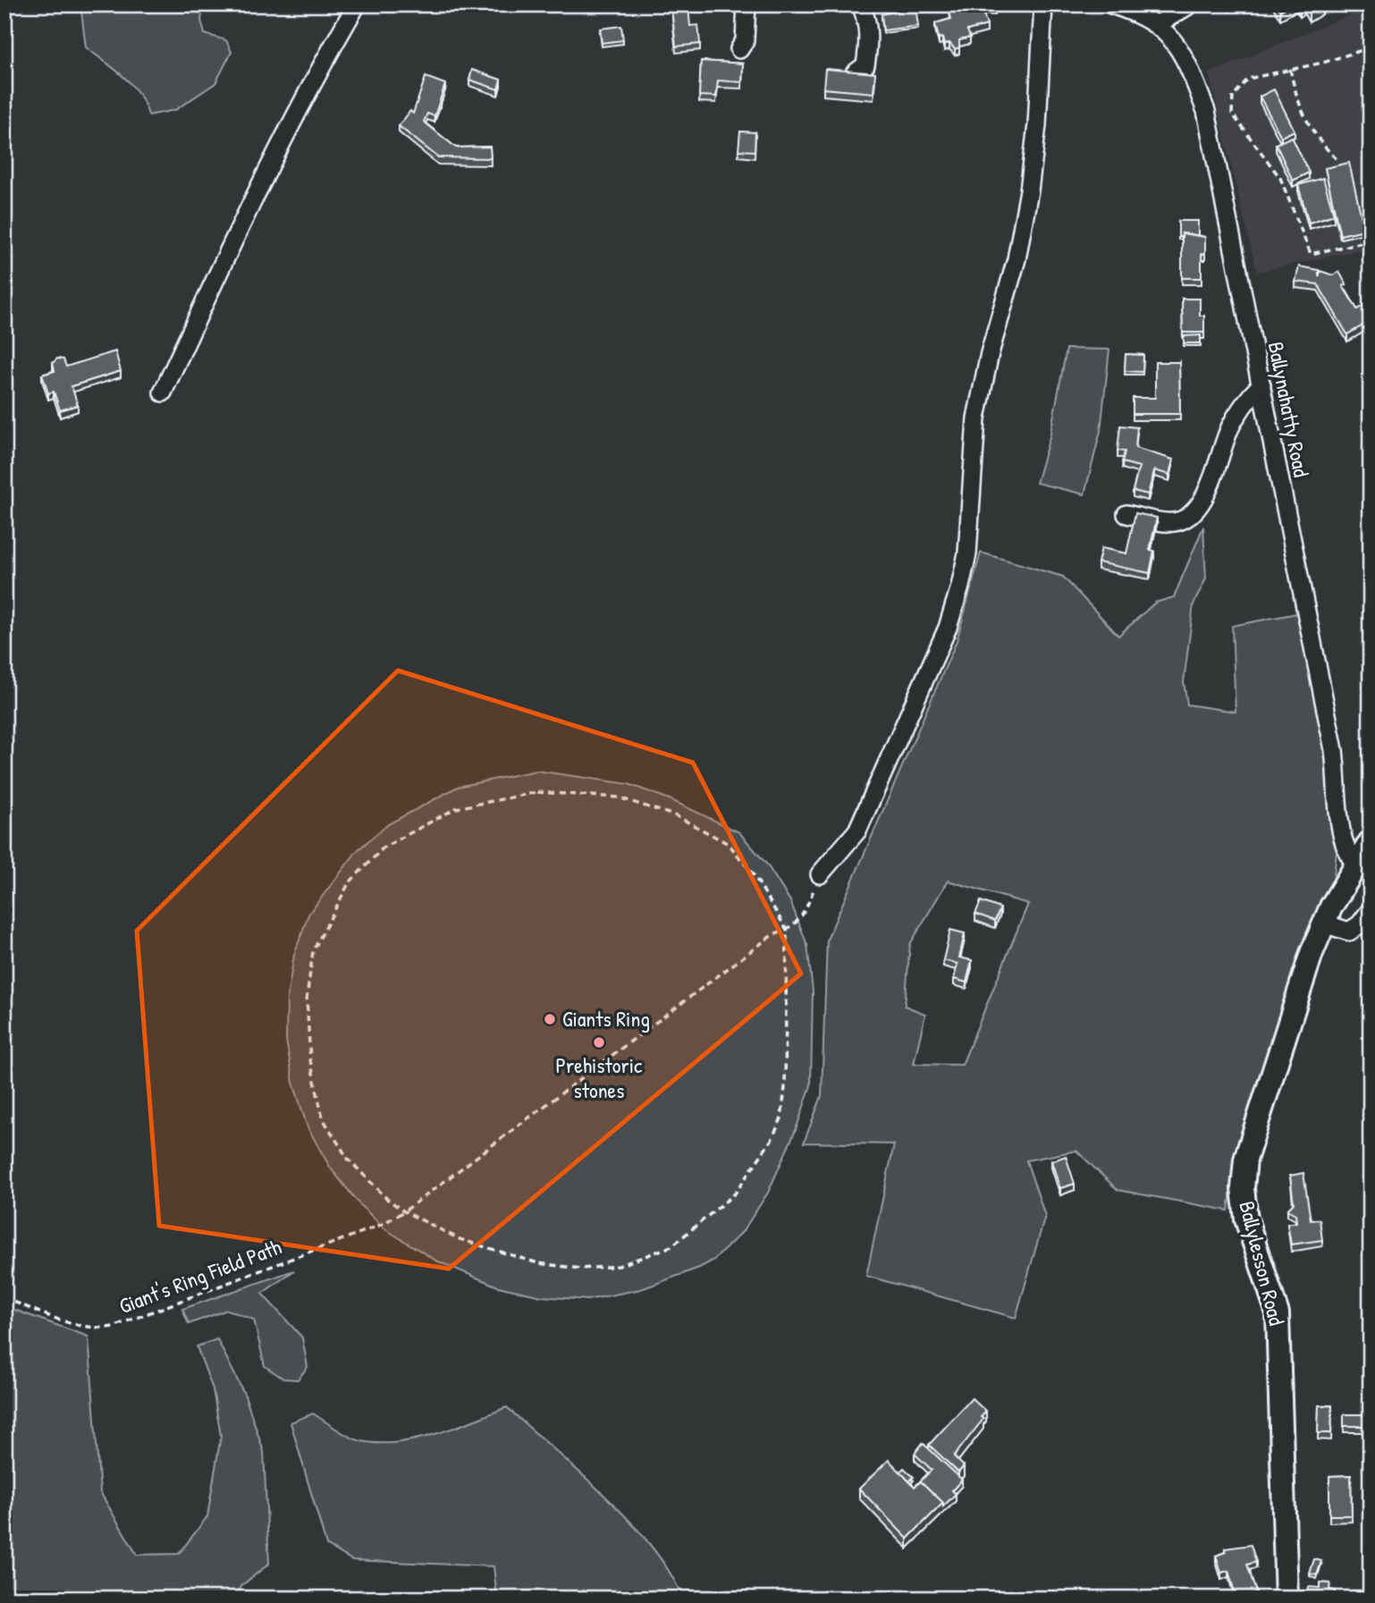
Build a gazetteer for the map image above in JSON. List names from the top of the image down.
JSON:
{
  "streets": {
    "main road": ["Ballylesson Road"],
    "street": ["Ballynahatty Road"],
    "path": ["Giant's Ring Field Path"]
  },
  "crossings": [
    ["Ballynahatty Road", "Ballylesson Road"]
  ],
  "places": ["Giants Ring", "Prehistoric stones"]
}
